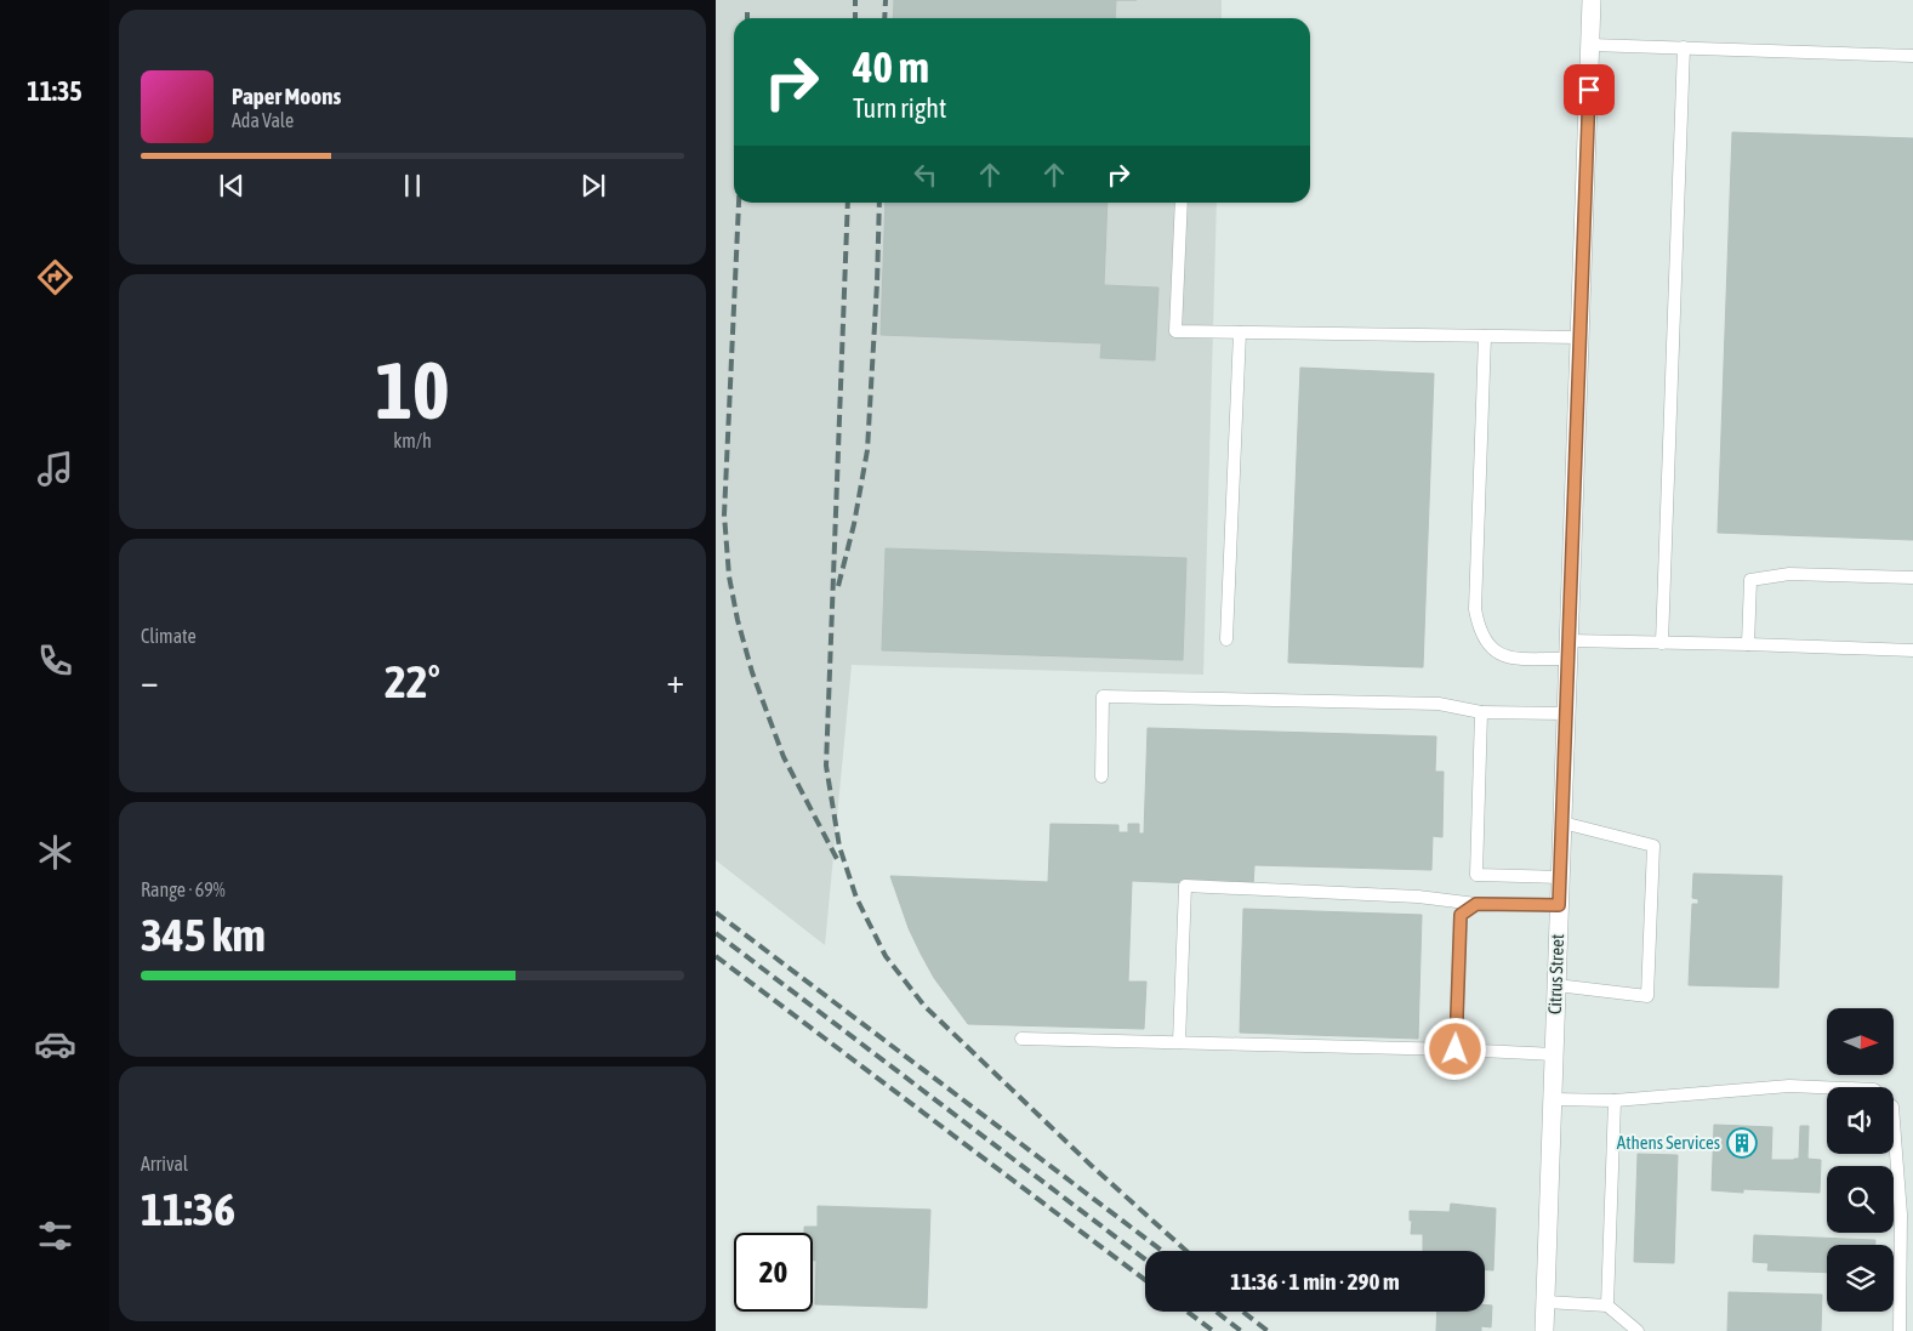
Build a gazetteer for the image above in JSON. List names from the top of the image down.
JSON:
{
  "streets": {
    "street": ["Citrus Street"]
  },
  "places": {
    "building": ["Athens Services"]
  },
  "north": "right",
  "page": {
    "tabs": "11:35",
    "turn": ["40 m", "Turn right"],
    "song": ["Paper Moons", "Ada Vale"],
    "tile": [
      ["10", "km/h"],
      "Climate",
      ["Range · 69%", "345 km"],
      ["Arrival", "11:36"]
    ],
    "heat": ["−", "22°", "+"],
    "limit": "20",
    "trip": "11:36 · 1 min · 290 m"
  }
}
